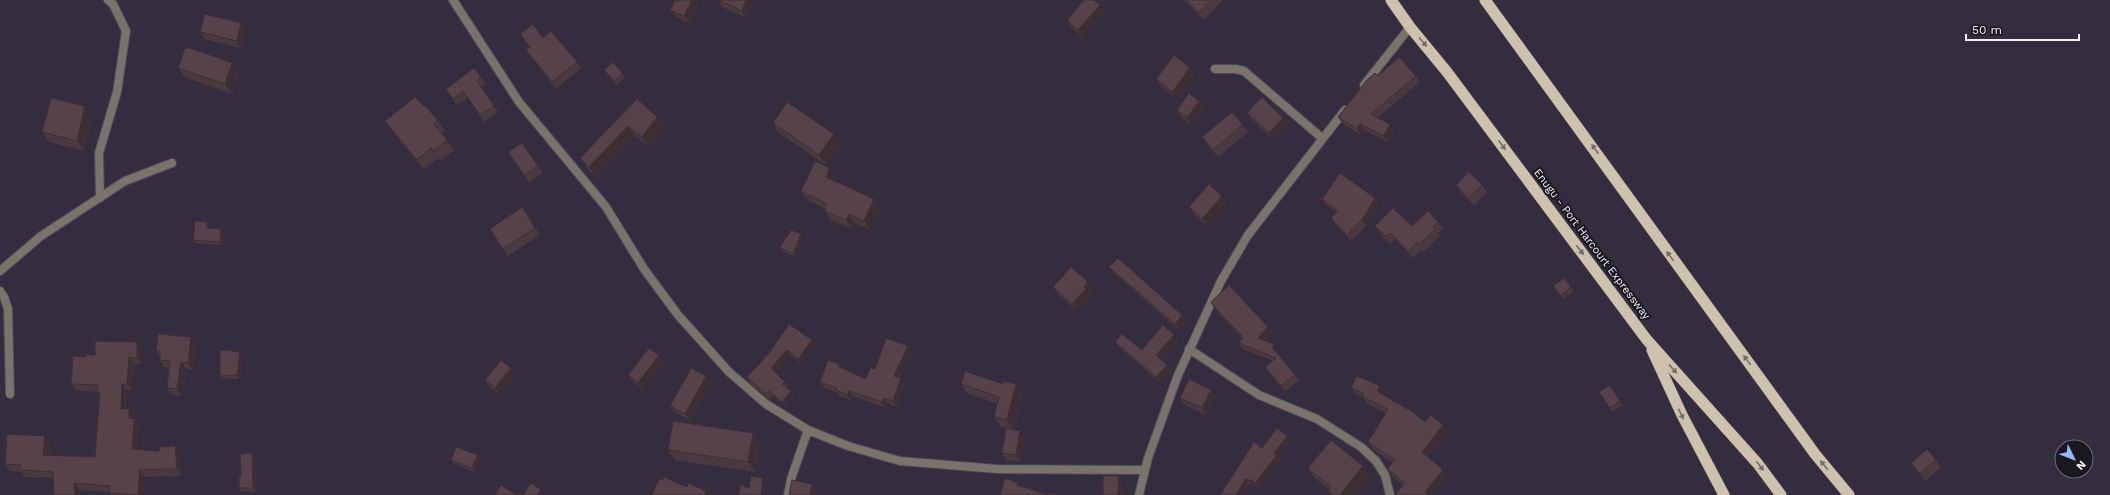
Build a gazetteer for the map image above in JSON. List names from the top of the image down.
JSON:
{
  "streets": {
    "highway": ["Enugu - Port Harcourt Expressway"]
  },
  "scale_bar": "50 m",
  "north": "bottom right"
}
